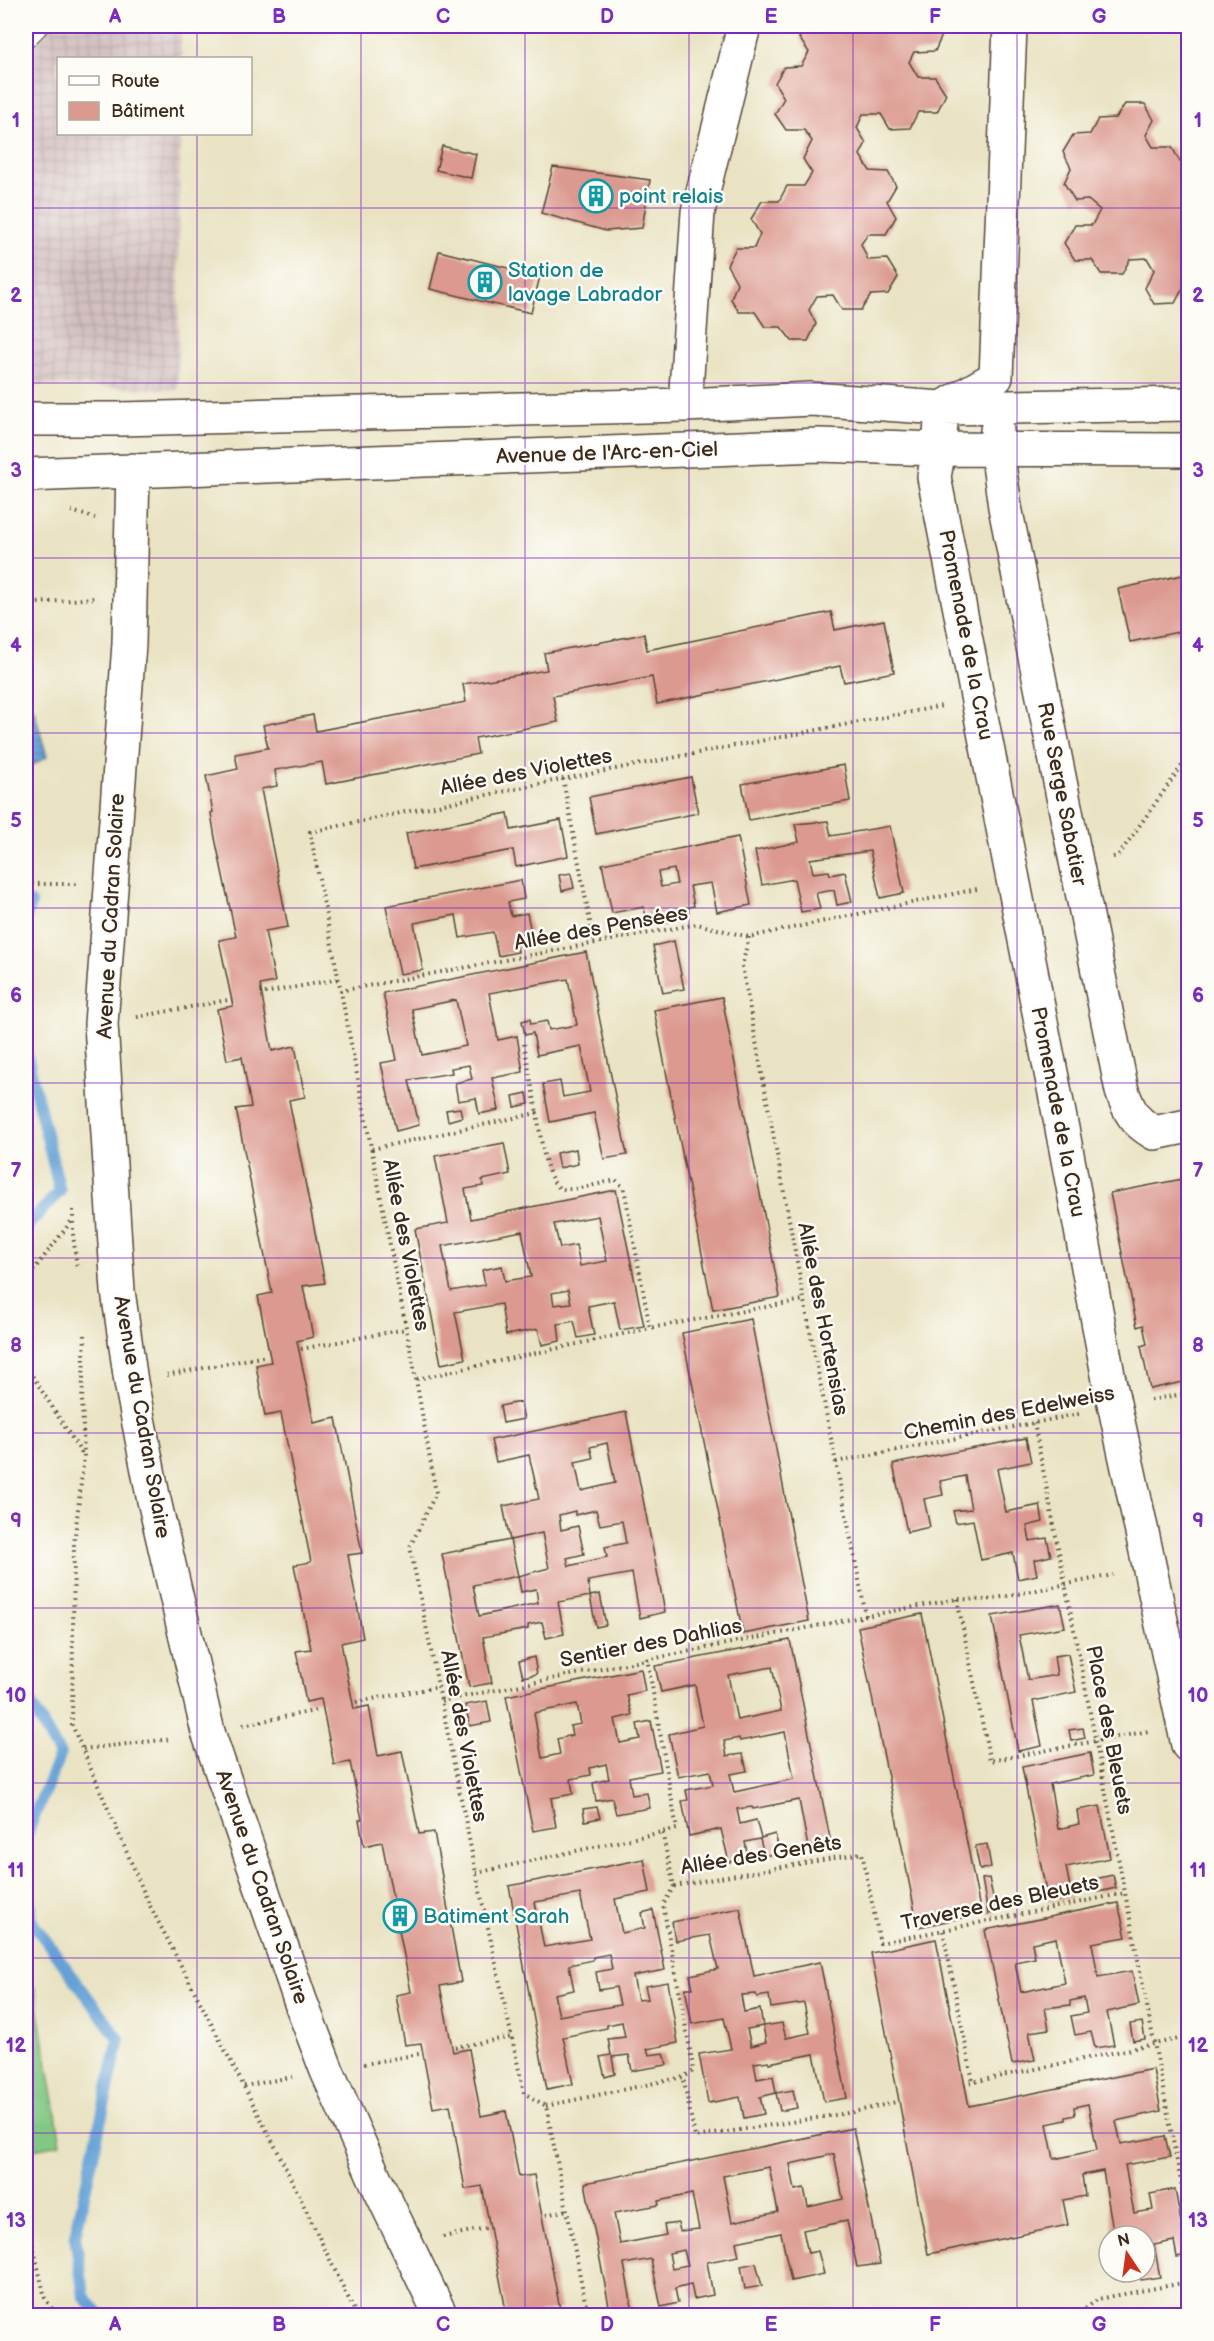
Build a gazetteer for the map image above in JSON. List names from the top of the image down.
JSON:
{
  "streets": {
    "street": [
      "Avenue de l'Arc-en-Ciel",
      "Promenade de la Crau",
      "Rue Serge Sabatier",
      "Avenue du Cadran Solaire"
    ],
    "path": [
      "Allée des Violettes",
      "Allée des Pensées",
      "Allée des Hortensias",
      "Chemin des Edelweiss",
      "Sentier des Dahlias",
      "Place des Bleuets",
      "Allée des Genêts",
      "Traverse des Bleuets"
    ]
  },
  "crossings": [
    ["Avenue de l'Arc-en-Ciel", "Promenade de la Crau"],
    ["Avenue de l'Arc-en-Ciel", "Rue Serge Sabatier"],
    ["Avenue de l'Arc-en-Ciel", "Avenue du Cadran Solaire"],
    ["Promenade de la Crau", "Allée des Violettes"],
    ["Promenade de la Crau", "Allée des Pensées"],
    ["Promenade de la Crau", "Chemin des Edelweiss"],
    ["Allée des Violettes", "Allée des Pensées"],
    ["Allée des Violettes", "Sentier des Dahlias"],
    ["Allée des Violettes", "Allée des Genêts"],
    ["Allée des Pensées", "Allée des Hortensias"],
    ["Allée des Hortensias", "Chemin des Edelweiss"],
    ["Allée des Hortensias", "Sentier des Dahlias"],
    ["Chemin des Edelweiss", "Place des Bleuets"],
    ["Place des Bleuets", "Traverse des Bleuets"],
    ["Allée des Genêts", "Traverse des Bleuets"]
  ],
  "places": {
    "building": ["point relais", "Station de lavage Labrador", "Batiment Sarah"]
  },
  "legend": ["Route", "Bâtiment"],
  "north": "top",
  "grid": {
    "columns": [
      "A",
      "B",
      "C",
      "D",
      "E",
      "F",
      "G"
    ],
    "rows": [
      "1",
      "2",
      "3",
      "4",
      "5",
      "6",
      "7",
      "8",
      "9",
      "10",
      "11",
      "12",
      "13"
    ]
  }
}
